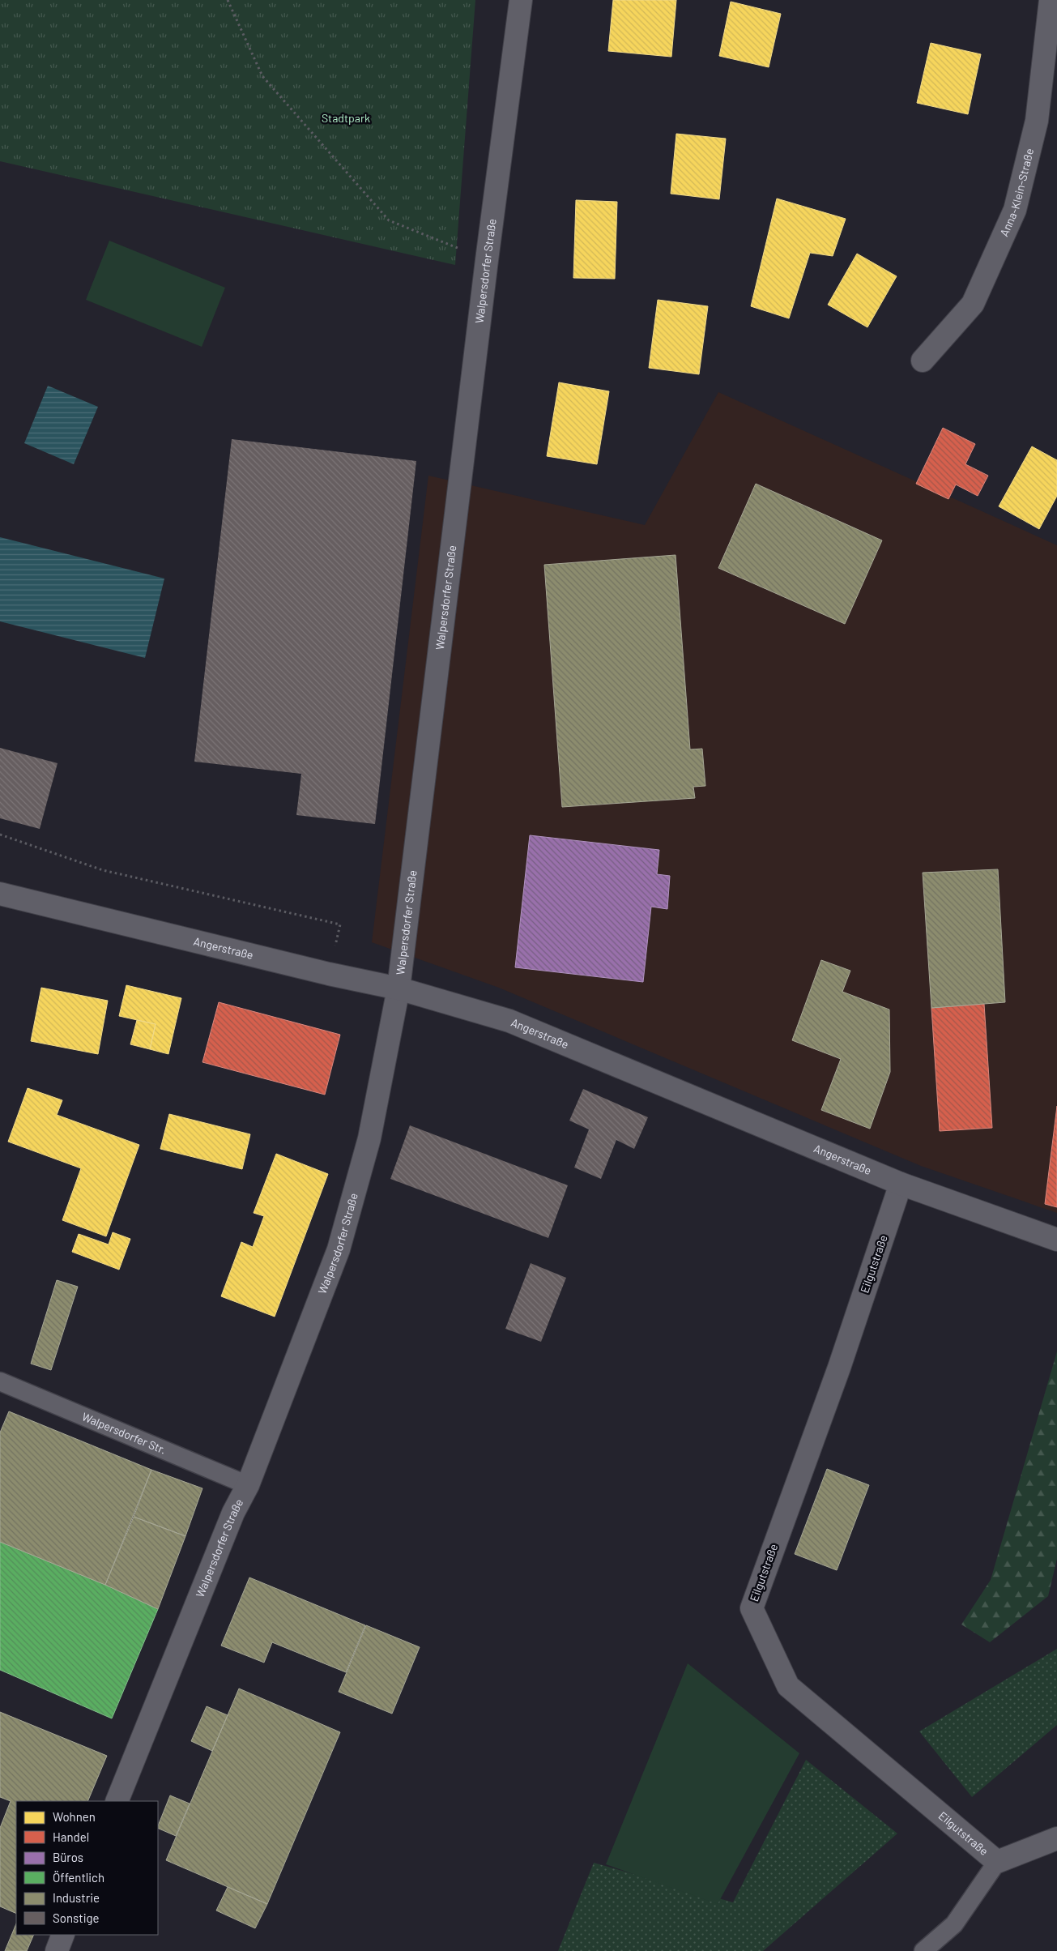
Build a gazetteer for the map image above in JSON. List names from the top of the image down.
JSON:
{
  "streets": {
    "street": [
      "Anna-Klein-Straße",
      "Walpersdorfer Straße",
      "Angerstraße",
      "Eilgutstraße"
    ],
    "lane": ["Walpersdorfer Str."]
  },
  "crossings": [
    ["Walpersdorfer Straße", "Angerstraße"],
    ["Walpersdorfer Straße", "Walpersdorfer Str."],
    ["Angerstraße", "Eilgutstraße"]
  ],
  "parks": ["Stadtpark"],
  "legend": [
    "Wohnen",
    "Handel",
    "Büros",
    "Öffentlich",
    "Industrie",
    "Sonstige"
  ]
}
